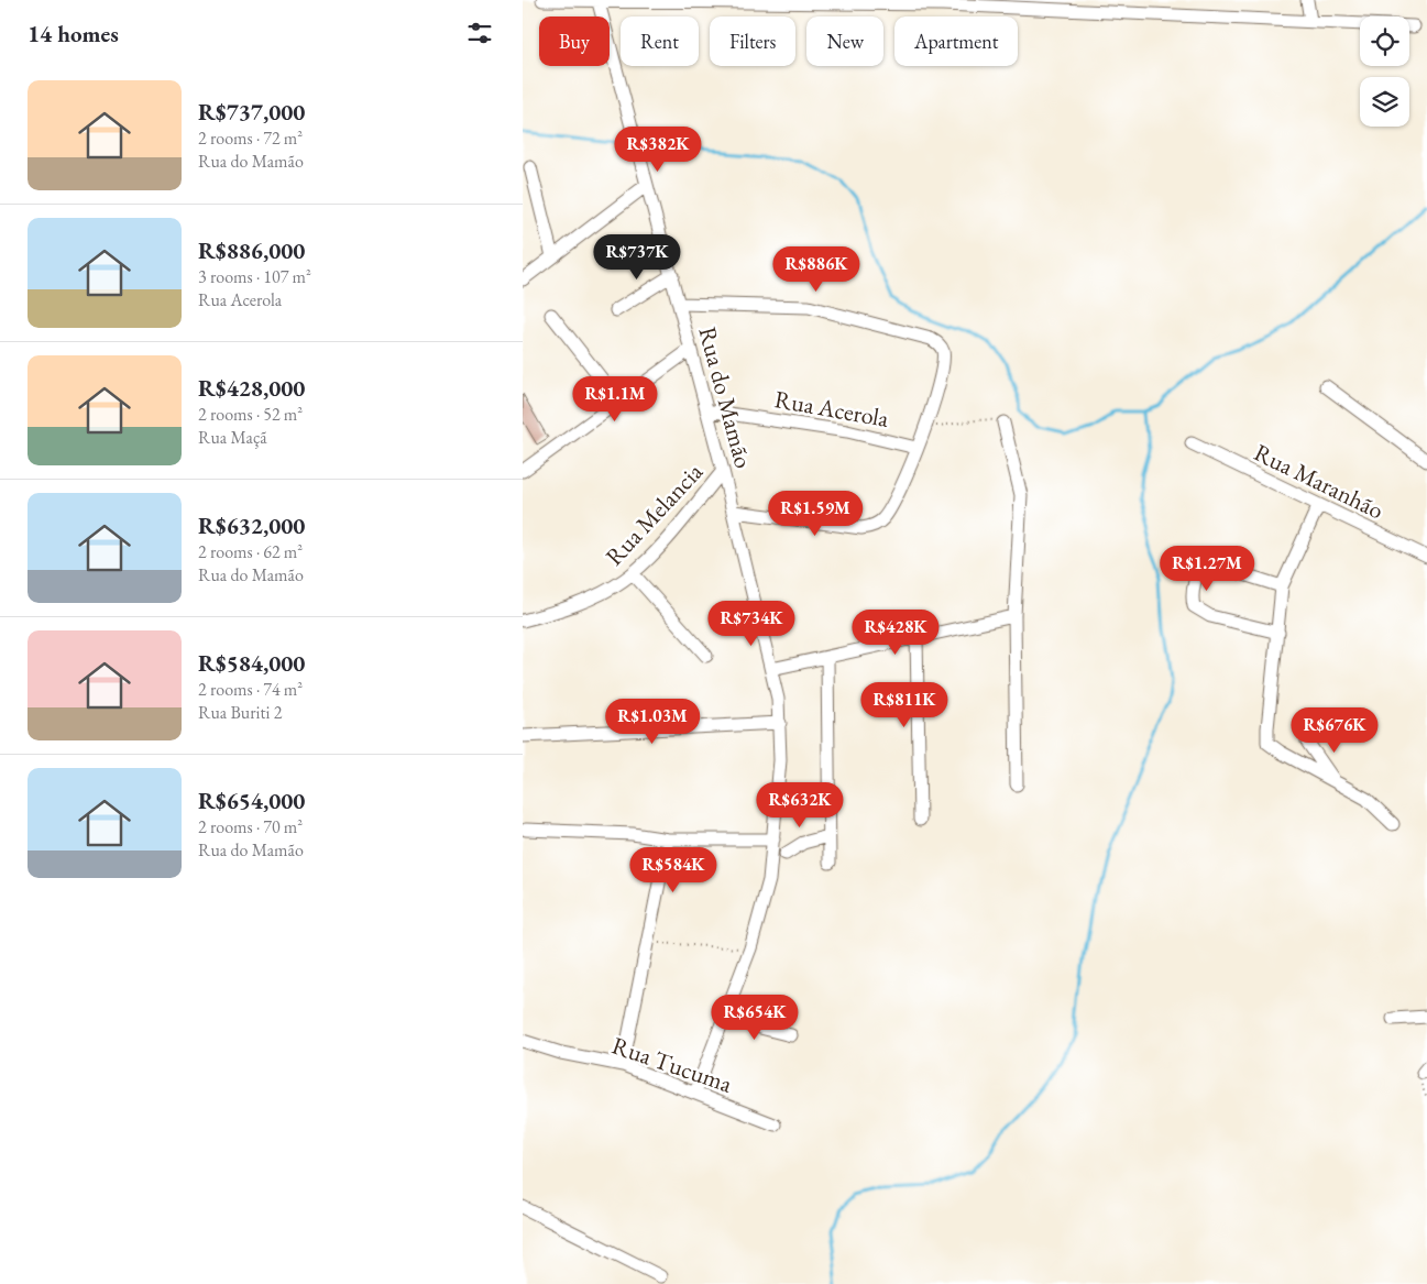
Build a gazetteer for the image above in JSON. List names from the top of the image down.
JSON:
{
  "streets": {
    "street": [
      "Rua do Mamão",
      "Rua Acerola",
      "Rua Maranhão",
      "Rua Melancia",
      "Rua Tucuma"
    ]
  },
  "crossings": [
    ["Rua do Mamão", "Rua Acerola"],
    ["Rua do Mamão", "Rua Melancia"],
    ["Rua do Mamão", "Rua Tucuma"]
  ],
  "page": {
    "heading": "14 homes",
    "chip": [
      "Buy",
      "Rent",
      "Filters",
      "New",
      "Apartment"
    ],
    "list": [
      {
        "name": "R$737,000",
        "note": "2 rooms · 72 m² · Rua do Mamão"
      },
      {
        "name": "R$886,000",
        "note": "3 rooms · 107 m² · Rua Acerola"
      },
      {
        "name": "R$428,000",
        "note": "2 rooms · 52 m² · Rua Maçã"
      },
      {
        "name": "R$632,000",
        "note": "2 rooms · 62 m² · Rua do Mamão"
      },
      {
        "name": "R$584,000",
        "note": "2 rooms · 74 m² · Rua Buriti 2"
      },
      {
        "name": "R$654,000",
        "note": "2 rooms · 70 m² · Rua do Mamão"
      }
    ],
    "price": [
      "R$382K",
      "R$737K",
      "R$886K",
      "R$1.1M",
      "R$1.59M",
      "R$1.27M",
      "R$734K",
      "R$428K",
      "R$811K",
      "R$1.03M",
      "R$676K",
      "R$632K",
      "R$584K",
      "R$654K"
    ]
  }
}
